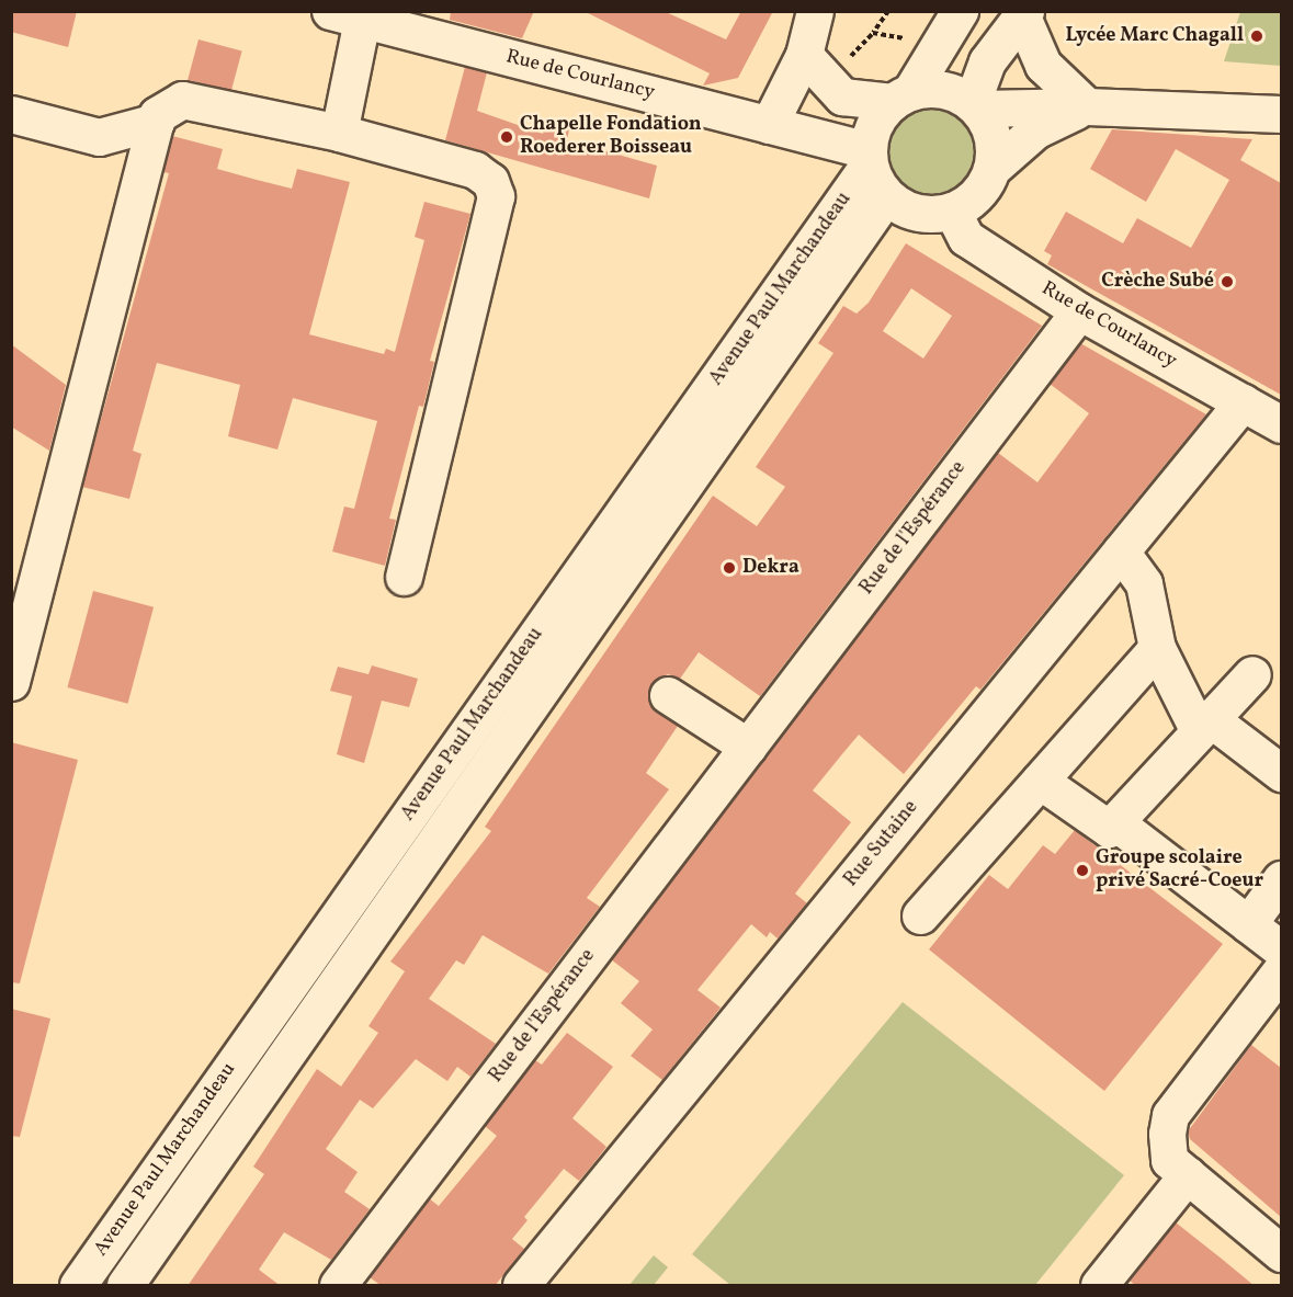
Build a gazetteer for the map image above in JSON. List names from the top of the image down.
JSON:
{
  "streets": {
    "street": [
      "Rue de Courlancy",
      "Avenue Paul Marchandeau",
      "Rue de l'Espérance",
      "Rue Sutaine"
    ]
  },
  "crossings": [
    ["Rue de Courlancy", "Avenue Paul Marchandeau"],
    ["Rue de Courlancy", "Rue de l'Espérance"],
    ["Rue de Courlancy", "Rue Sutaine"]
  ],
  "places": [
    "Lycée Marc Chagall",
    "Chapelle Fondation Roederer Boisseau",
    "Crèche Subé",
    "Dekra",
    "Groupe scolaire privé Sacré-Coeur"
  ]
}
